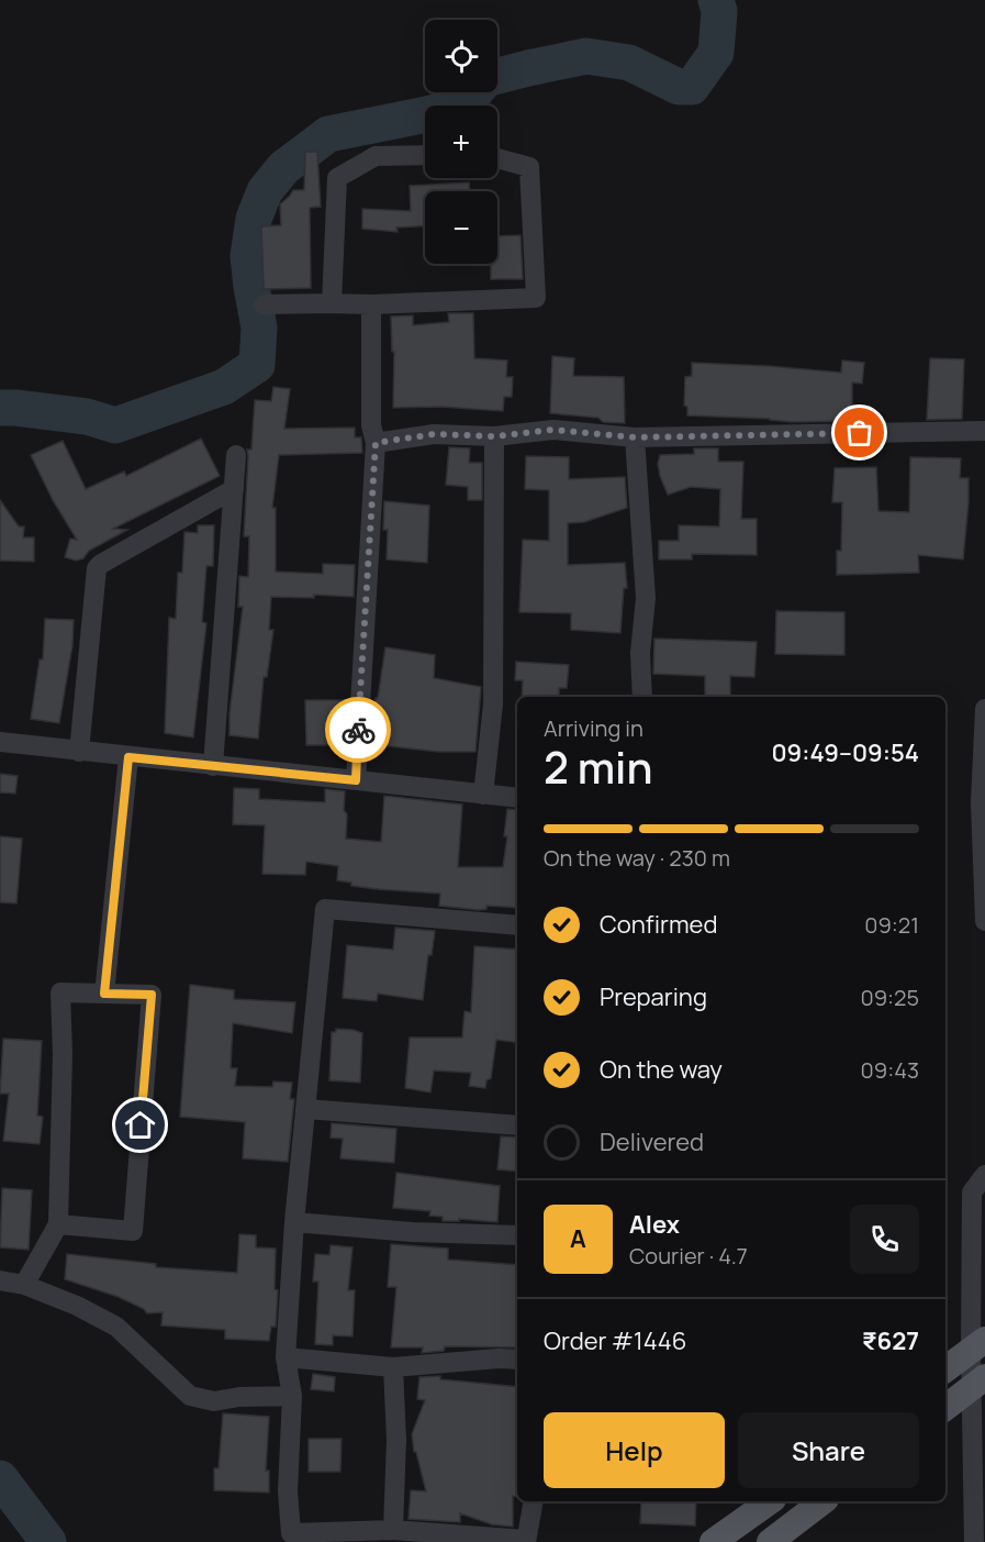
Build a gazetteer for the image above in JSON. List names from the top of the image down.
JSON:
{
  "page": {
    "map_buttons": ["+", "−"],
    "heading": ["2 min", "Arriving in", "09:49–09:54"],
    "panel": [
      "Alex",
      "Courier · 4.7",
      "Order #1446",
      "₹627"
    ],
    "bar": "On the way · 230 m",
    "list": [
      ["Confirmed", "09:21"],
      ["Preparing", "09:25"],
      ["On the way", "09:43"],
      "Delivered"
    ],
    "round": "A",
    "buttons": ["Help", "Share"]
  }
}
